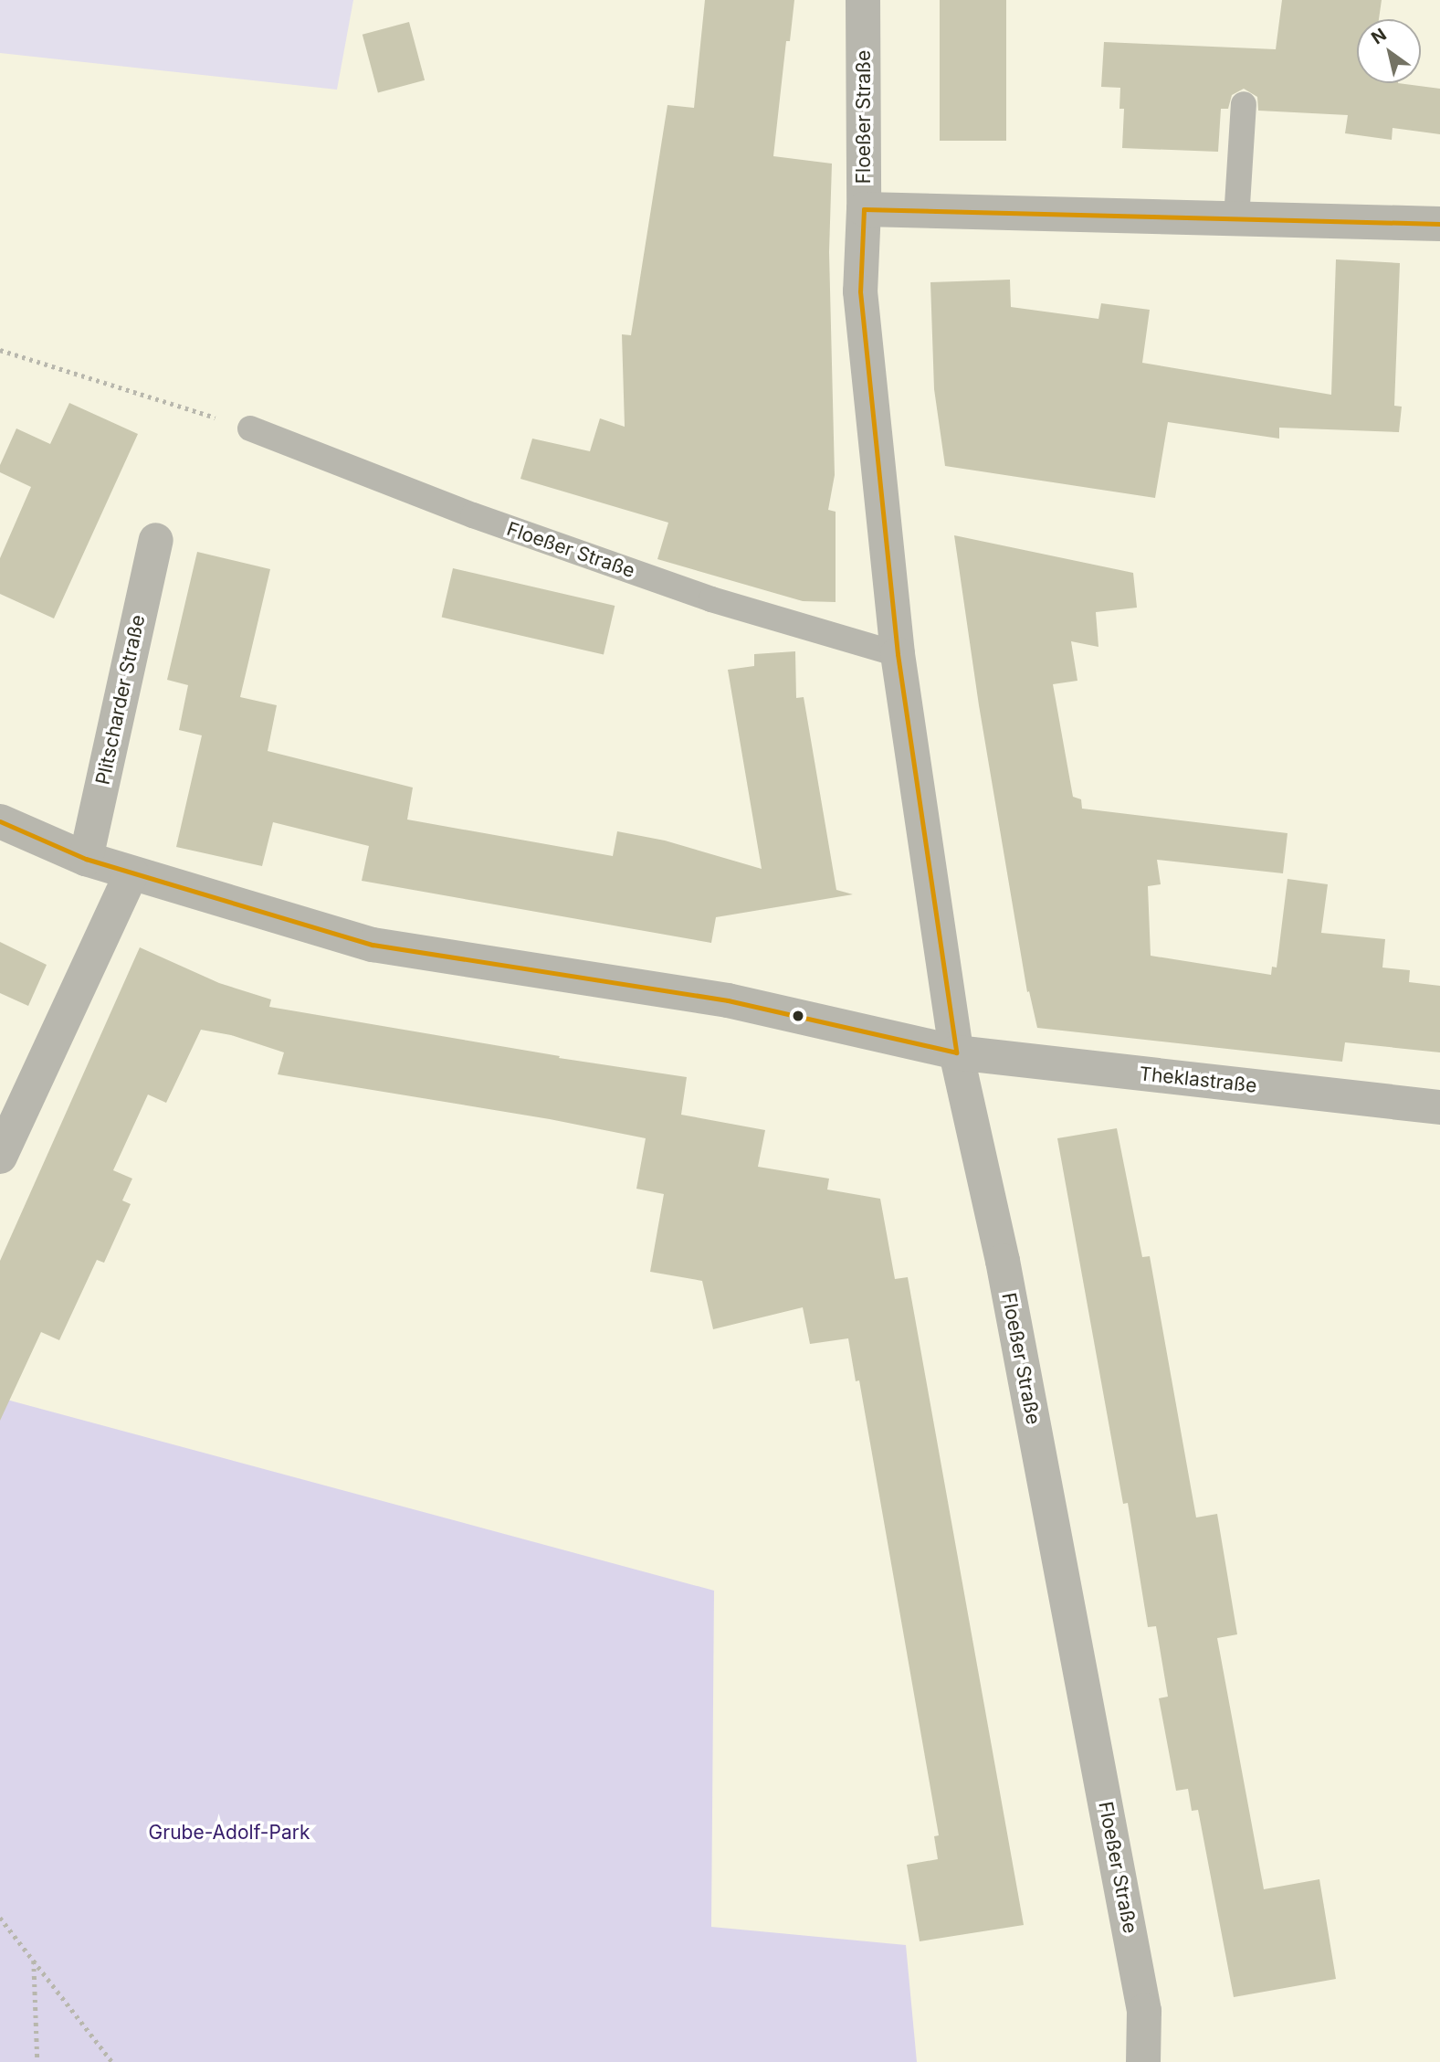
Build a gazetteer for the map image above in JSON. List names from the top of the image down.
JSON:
{
  "streets": {
    "street": ["Floeßer Straße", "Plitscharder Straße", "Theklastraße"]
  },
  "crossings": [
    ["Floeßer Straße", "Theklastraße"]
  ],
  "parks": ["Grube-Adolf-Park"],
  "north": "top left"
}
